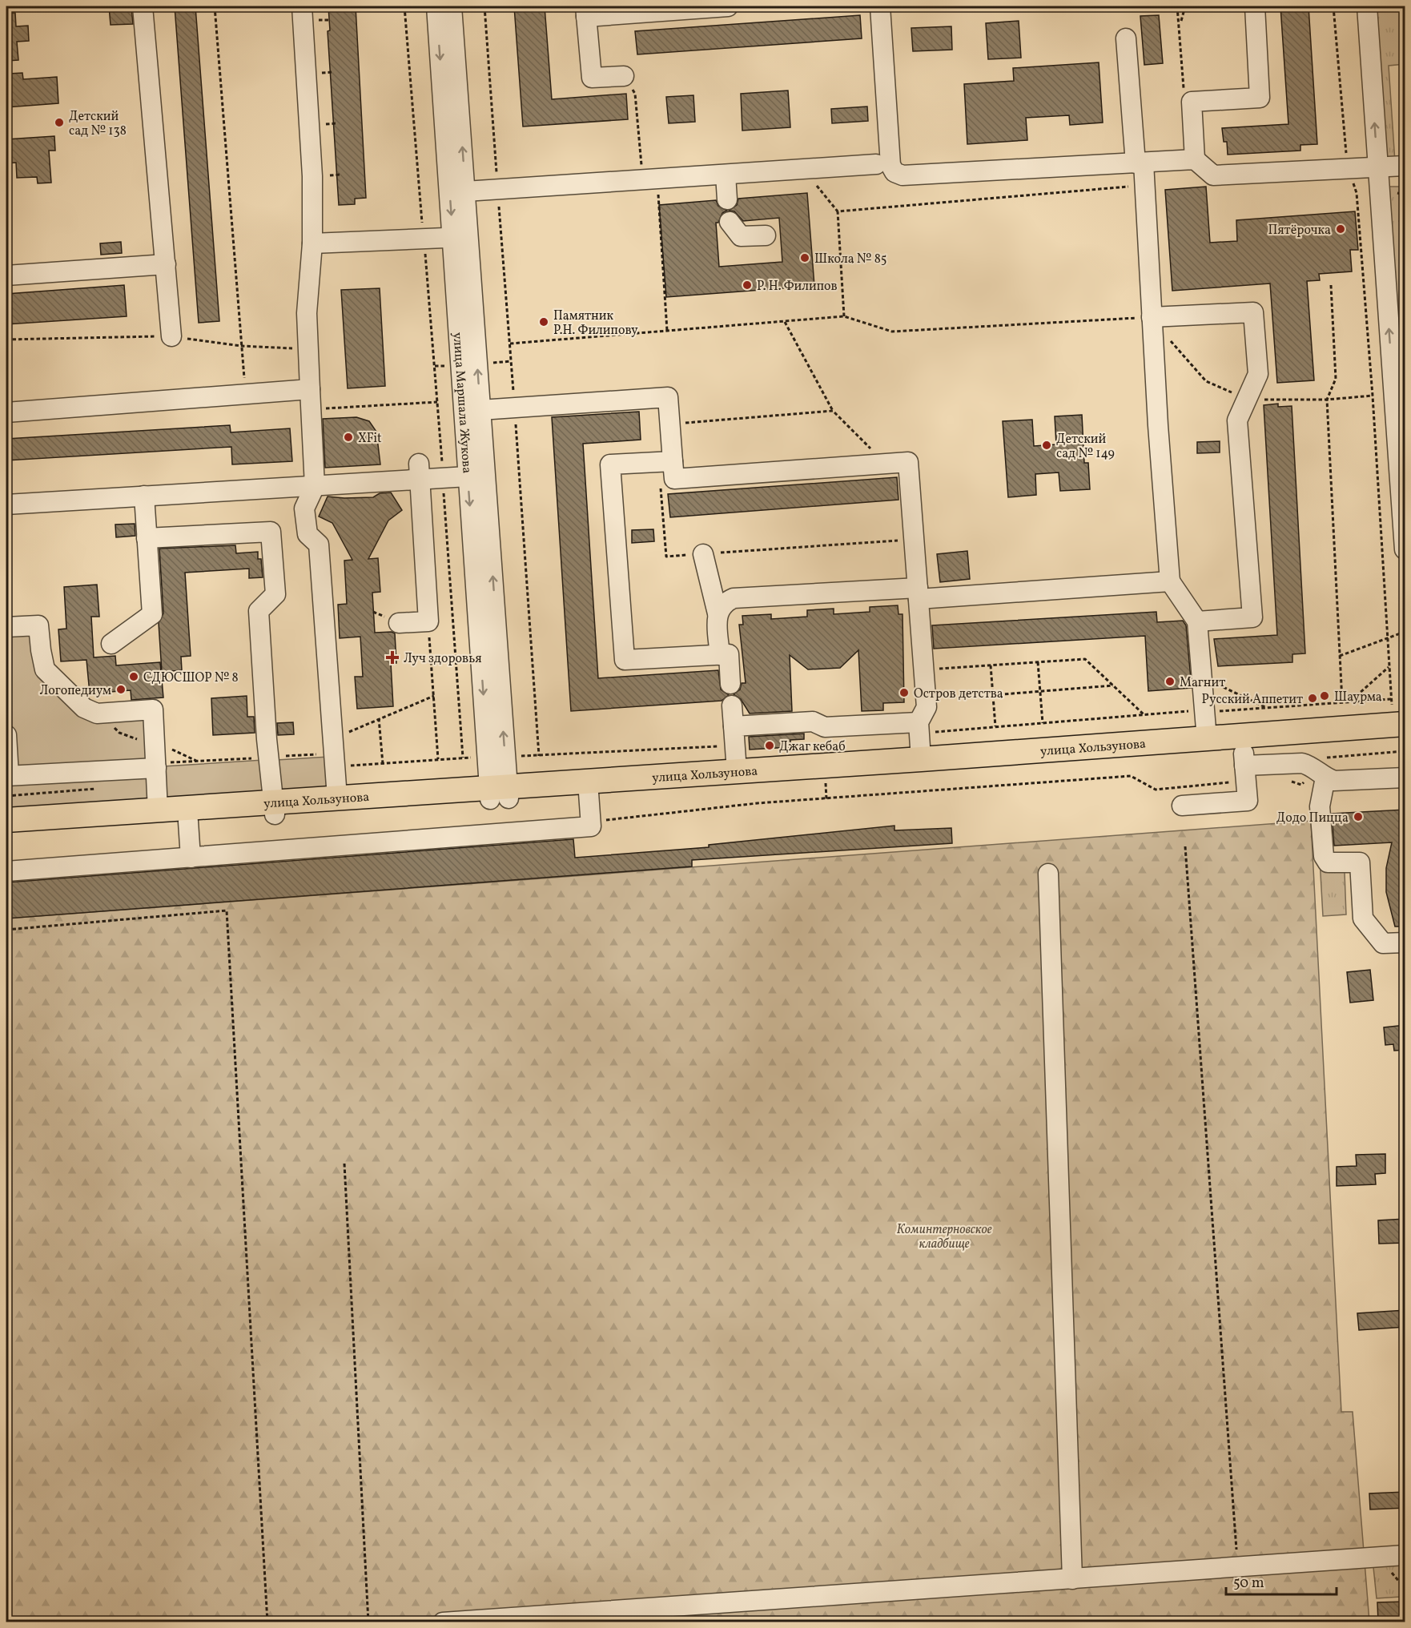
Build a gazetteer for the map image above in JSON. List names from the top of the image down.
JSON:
{
  "streets": {
    "main road": ["улица Хользунова"],
    "street": ["улица Маршала Жукова"]
  },
  "crossings": [
    ["улица Маршала Жукова", "улица Хользунова"]
  ],
  "parks": ["Коминтерновское кладбище"],
  "places": {
    "other": [
      "Детский сад № 138",
      "Пятёрочка",
      "Школа № 85",
      "Р. Н. Филипов",
      "Памятник Р.Н. Филипову",
      "XFit",
      "Детский сад № 149",
      "СДЮСШОР № 8",
      "Магнит",
      "Логопедиум",
      "Остров детства",
      "Шаурма",
      "Русский Аппетит",
      "Джаг кебаб",
      "Додо Пицца"
    ],
    "health": ["Луч здоровья"]
  },
  "scale_bar": "50 m"
}
